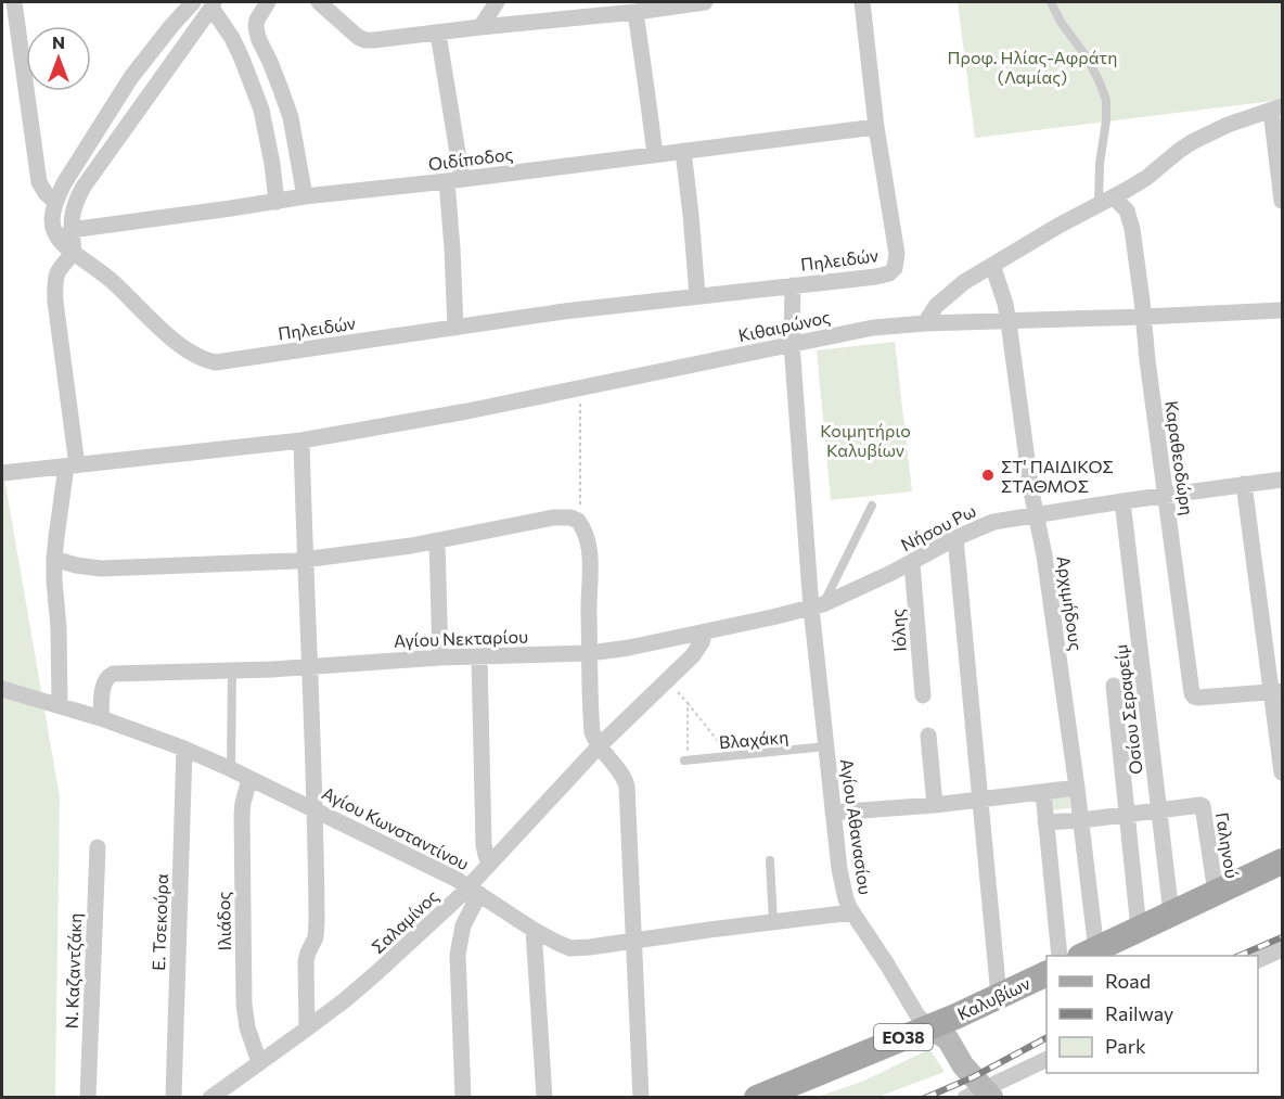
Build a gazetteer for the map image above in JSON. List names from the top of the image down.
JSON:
{
  "streets": {
    "main road": ["Καλυβίων", "ΕΟ38"],
    "street": [
      "Οιδίποδος",
      "Πηλειδών",
      "Κιθαιρώνος",
      "Καραθεοδώρη",
      "Νήσου Ρω",
      "Αρχιμήδους",
      "Ιόλης",
      "Αγίου Νεκταρίου",
      "Οσίου Σεραφείμ",
      "Αγίου Αθανασίου",
      "Αγίου Κωνσταντίνου",
      "Γαληνού",
      "Ιλιάδος",
      "Σαλαμίνος",
      "Ε. Τσεκούρα",
      "Ν. Καζαντζάκη"
    ],
    "lane": ["Βλαχάκη"]
  },
  "crossings": [
    ["Οιδίποδος", "Πηλειδών"],
    ["Πηλειδών", "Αγίου Αθανασίου"],
    ["Κιθαιρώνος", "Καραθεοδώρη"],
    ["Κιθαιρώνος", "Αρχιμήδους"],
    ["Κιθαιρώνος", "Αγίου Αθανασίου"],
    ["Καραθεοδώρη", "Νήσου Ρω"],
    ["Νήσου Ρω", "Αρχιμήδους"],
    ["Νήσου Ρω", "Ιόλης"],
    ["Νήσου Ρω", "Αγίου Νεκταρίου"],
    ["Νήσου Ρω", "Οσίου Σεραφείμ"],
    ["Νήσου Ρω", "Αγίου Αθανασίου"],
    ["Αρχιμήδους", "Γαληνού"],
    ["Αγίου Νεκταρίου", "Αγίου Αθανασίου"],
    ["Αγίου Νεκταρίου", "Αγίου Κωνσταντίνου"],
    ["Αγίου Νεκταρίου", "Σαλαμίνος"],
    ["Οσίου Σεραφείμ", "Γαληνού"],
    ["Βλαχάκη", "Αγίου Αθανασίου"],
    ["Αγίου Αθανασίου", "Αγίου Κωνσταντίνου"],
    ["Αγίου Αθανασίου", "Καλυβίων"],
    ["Αγίου Κωνσταντίνου", "Ιλιάδος"],
    ["Αγίου Κωνσταντίνου", "Σαλαμίνος"],
    ["Αγίου Κωνσταντίνου", "Ε. Τσεκούρα"],
    ["Ιλιάδος", "Σαλαμίνος"]
  ],
  "parks": ["Προφ. Ηλίας-Αφράτη (Λαμίας)", "Κοιμητήριο Καλυβίων"],
  "places": ["ΣΤ' ΠΑΙΔΙΚΟΣ ΣΤΑΘΜΟΣ"],
  "legend": ["Road", "Railway", "Park"],
  "north": "top"
}
